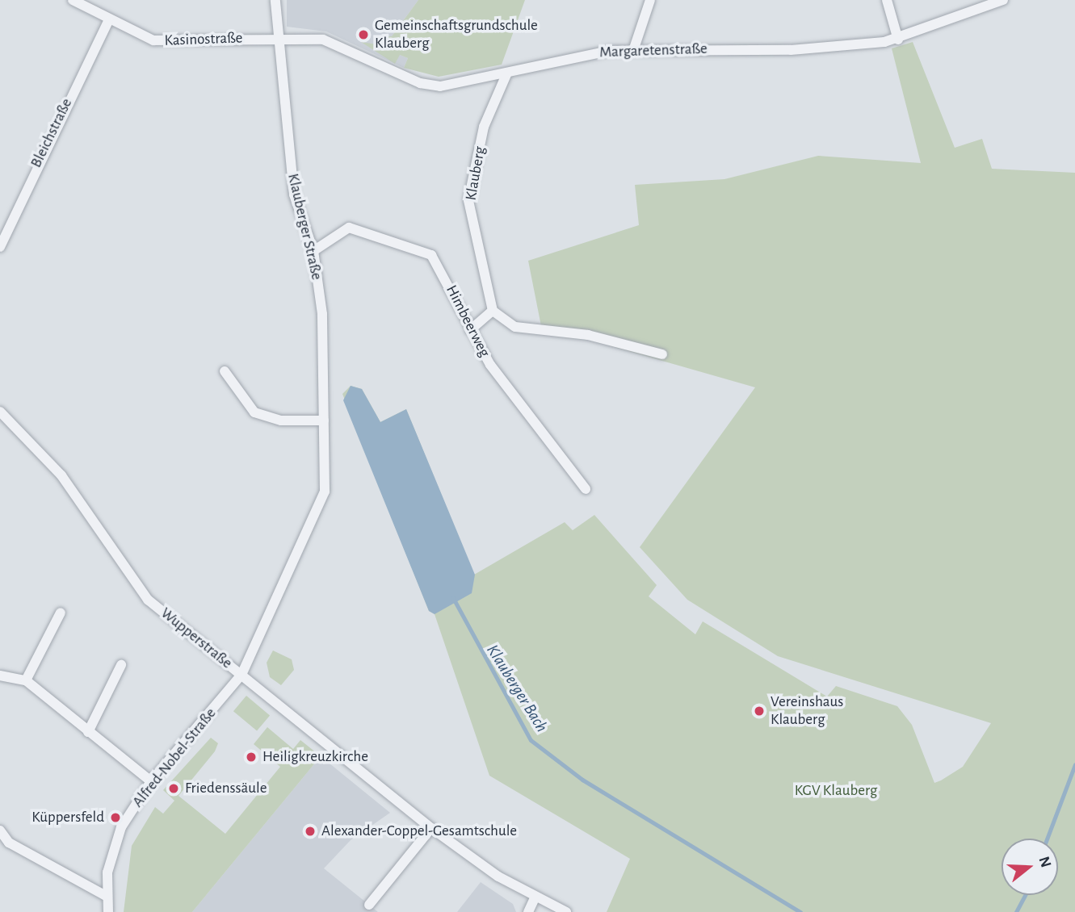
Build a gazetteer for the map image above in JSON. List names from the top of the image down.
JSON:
{
  "streets": {
    "street": [
      "Kasinostraße",
      "Margaretenstraße",
      "Bleichstraße",
      "Klauberg",
      "Klauberger Straße",
      "Himbeerweg",
      "Wupperstraße",
      "Alfred-Nobel-Straße"
    ]
  },
  "crossings": [
    ["Kasinostraße", "Margaretenstraße"],
    ["Kasinostraße", "Bleichstraße"],
    ["Kasinostraße", "Klauberger Straße"],
    ["Margaretenstraße", "Klauberg"],
    ["Margaretenstraße", "Klauberger Straße"],
    ["Klauberger Straße", "Himbeerweg"],
    ["Klauberger Straße", "Wupperstraße"],
    ["Klauberger Straße", "Alfred-Nobel-Straße"],
    ["Wupperstraße", "Alfred-Nobel-Straße"]
  ],
  "water": ["Klauberger Bach"],
  "parks": ["KGV Klauberg"],
  "places": [
    "Gemeinschaftsgrundschule Klauberg",
    "Vereinshaus Klauberg",
    "Heiligkreuzkirche",
    "Friedenssäule",
    "Küppersfeld",
    "Alexander-Coppel-Gesamtschule"
  ],
  "north": "right"
}
